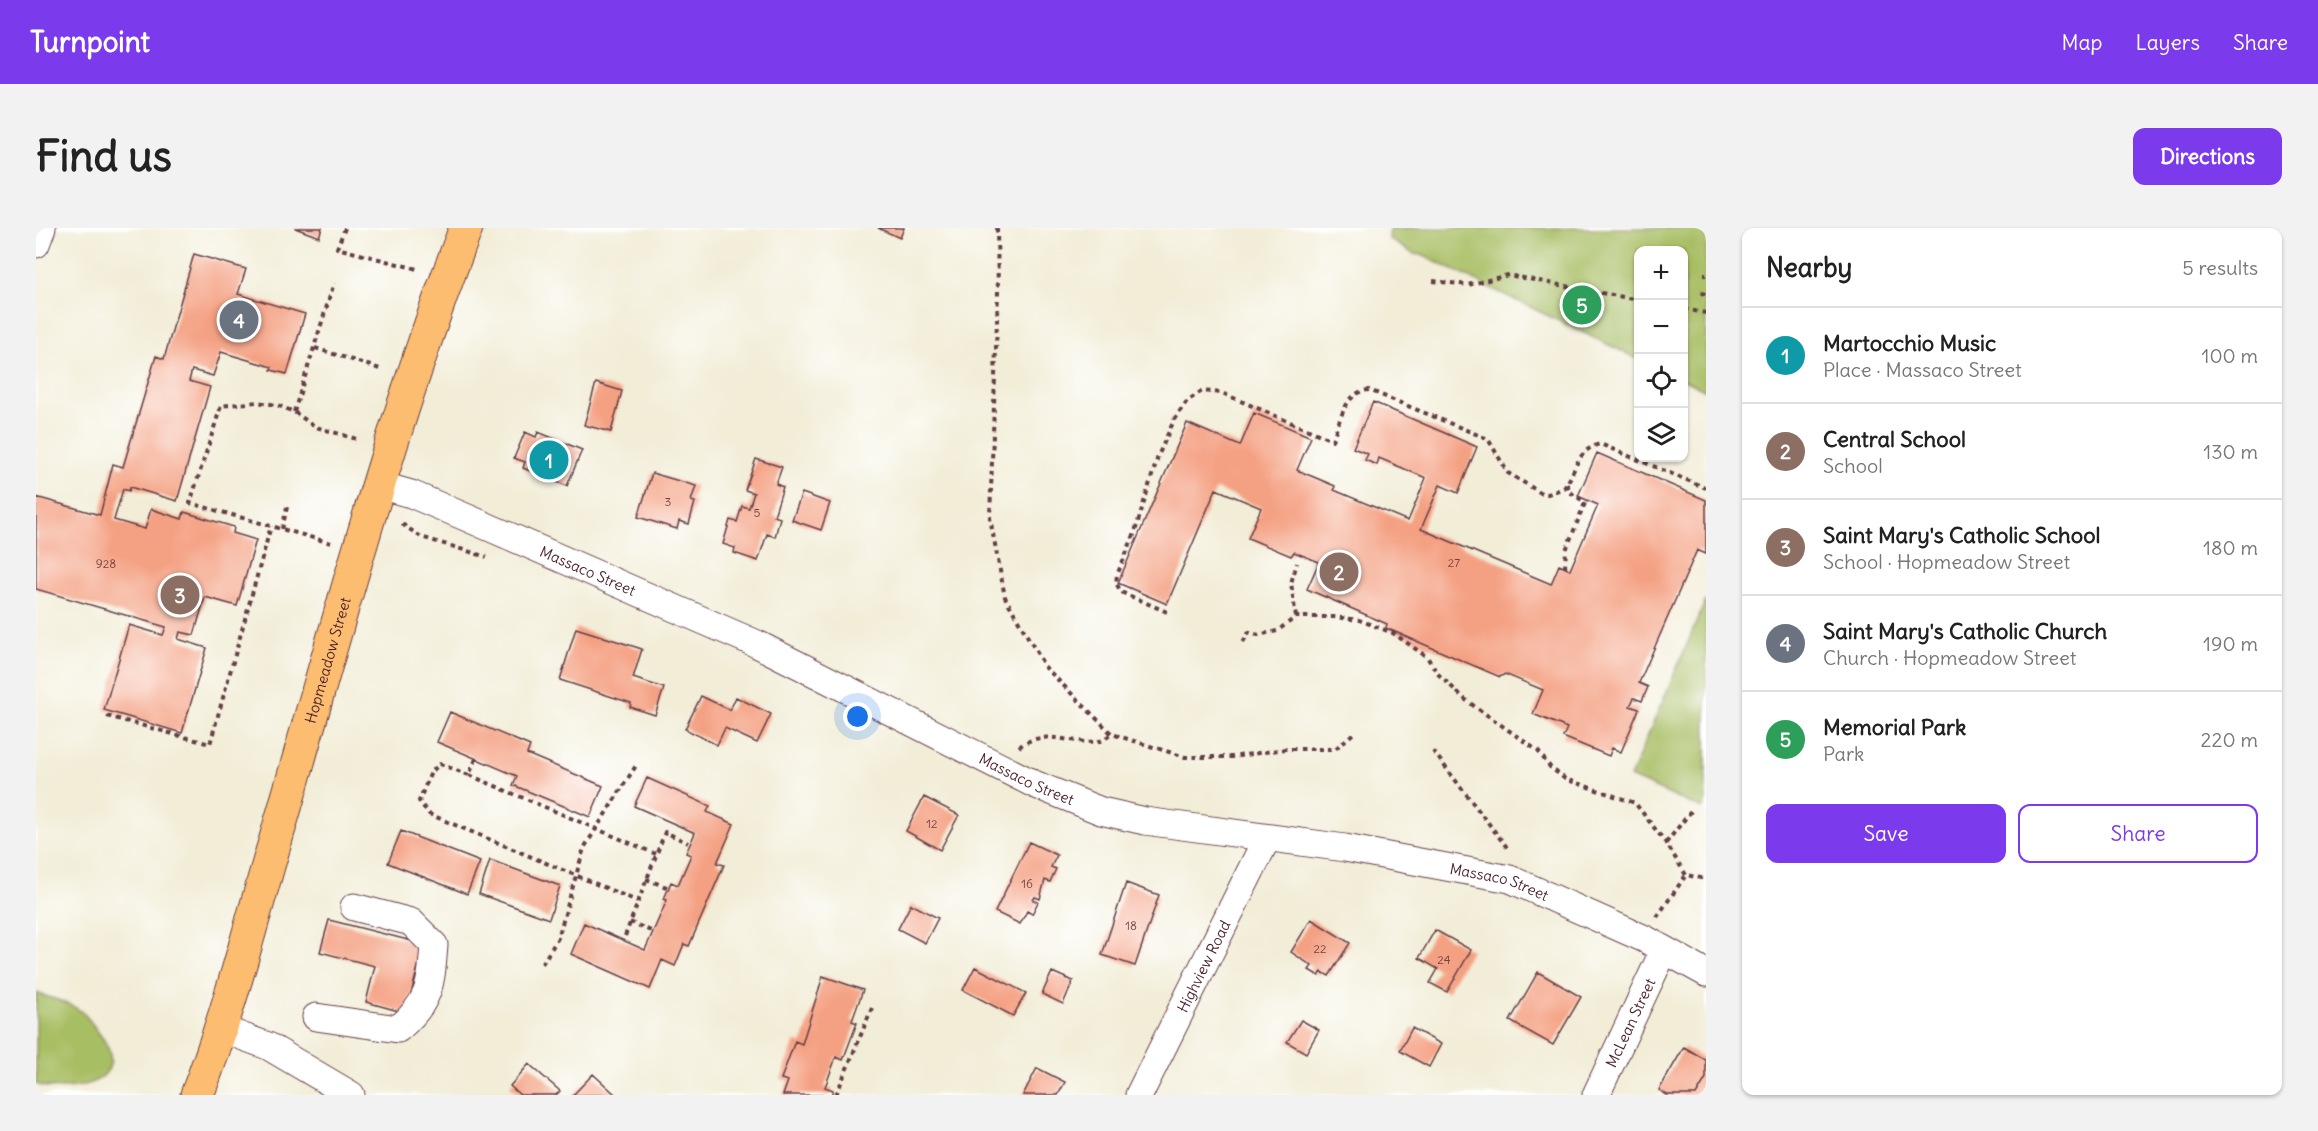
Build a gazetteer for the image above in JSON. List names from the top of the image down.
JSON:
{
  "streets": {
    "highway": ["Hopmeadow Street"],
    "street": ["Massaco Street", "Highview Road", "McLean Street"]
  },
  "crossings": [
    ["Massaco Street", "Hopmeadow Street"],
    ["Massaco Street", "Highview Road"],
    ["Massaco Street", "McLean Street"]
  ],
  "house_numbers": [
    "3",
    "5",
    "27",
    "928",
    "12",
    "16",
    "18",
    "22",
    "24"
  ],
  "page": {
    "header": "Turnpoint",
    "nav": ["Map", "Layers", "Share"],
    "buttons": [
      "Directions",
      ["Save", "Share"]
    ],
    "title": "Find us",
    "heading": ["Nearby", "5 results"],
    "map_buttons": ["+", "−"],
    "pins": [
      "5",
      "4",
      "1",
      "2",
      "3"
    ],
    "list": [
      {
        "mark": "1",
        "name": "Martocchio Music",
        "note": "Place · Massaco Street",
        "value": "100 m"
      },
      {
        "mark": "2",
        "name": "Central School",
        "note": "School",
        "value": "130 m"
      },
      {
        "mark": "3",
        "name": "Saint Mary's Catholic School",
        "note": "School · Hopmeadow Street",
        "value": "180 m"
      },
      {
        "mark": "4",
        "name": "Saint Mary's Catholic Church",
        "note": "Church · Hopmeadow Street",
        "value": "190 m"
      },
      {
        "mark": "5",
        "name": "Memorial Park",
        "note": "Park",
        "value": "220 m"
      }
    ]
  }
}
